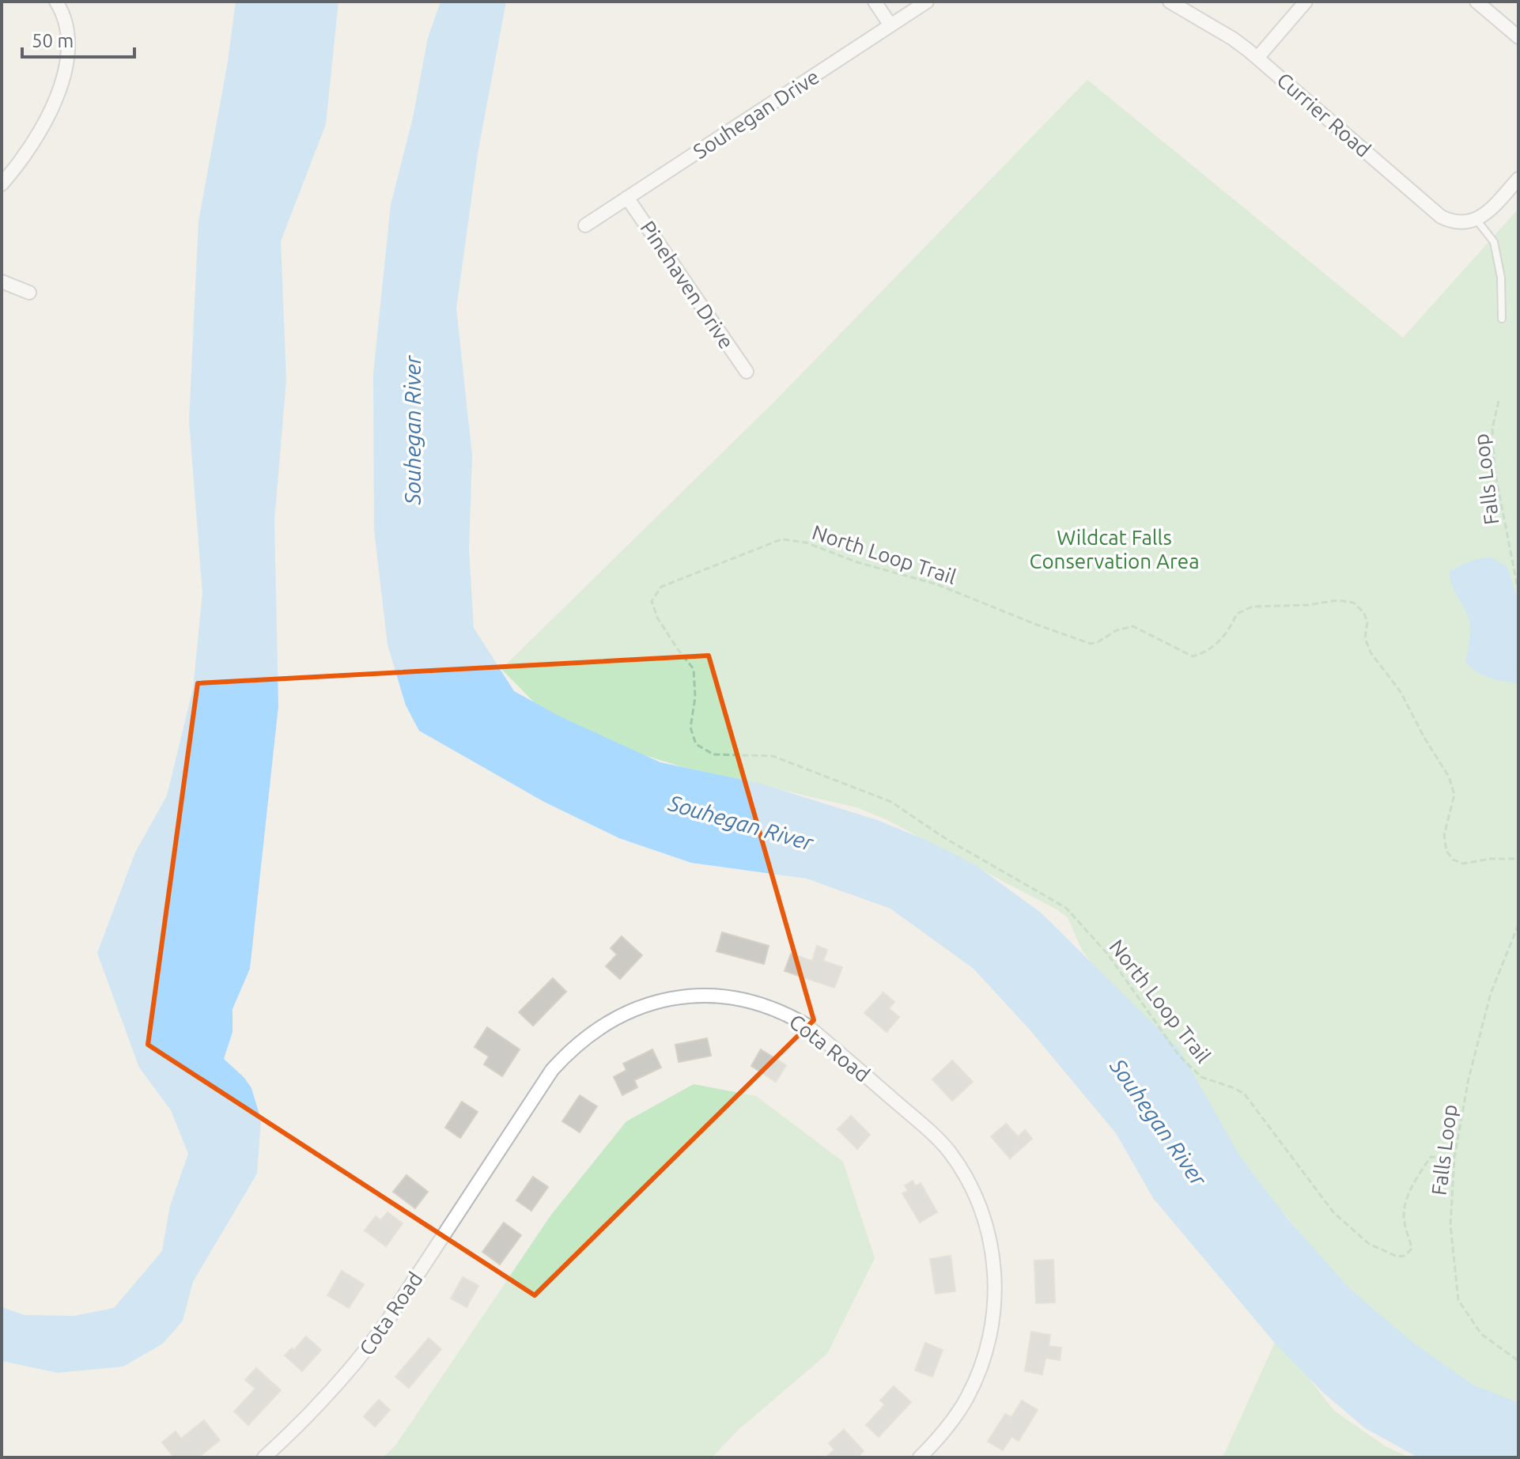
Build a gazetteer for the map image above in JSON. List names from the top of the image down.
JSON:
{
  "streets": {
    "street": [
      "Souhegan Drive",
      "Currier Road",
      "Pinehaven Drive",
      "Cota Road"
    ],
    "path": ["Falls Loop", "North Loop Trail"]
  },
  "crossings": [
    ["Souhegan Drive", "Pinehaven Drive"],
    ["Falls Loop", "North Loop Trail"]
  ],
  "water": ["Souhegan River"],
  "parks": ["Wildcat Falls Conservation Area"],
  "scale_bar": "50 m"
}
